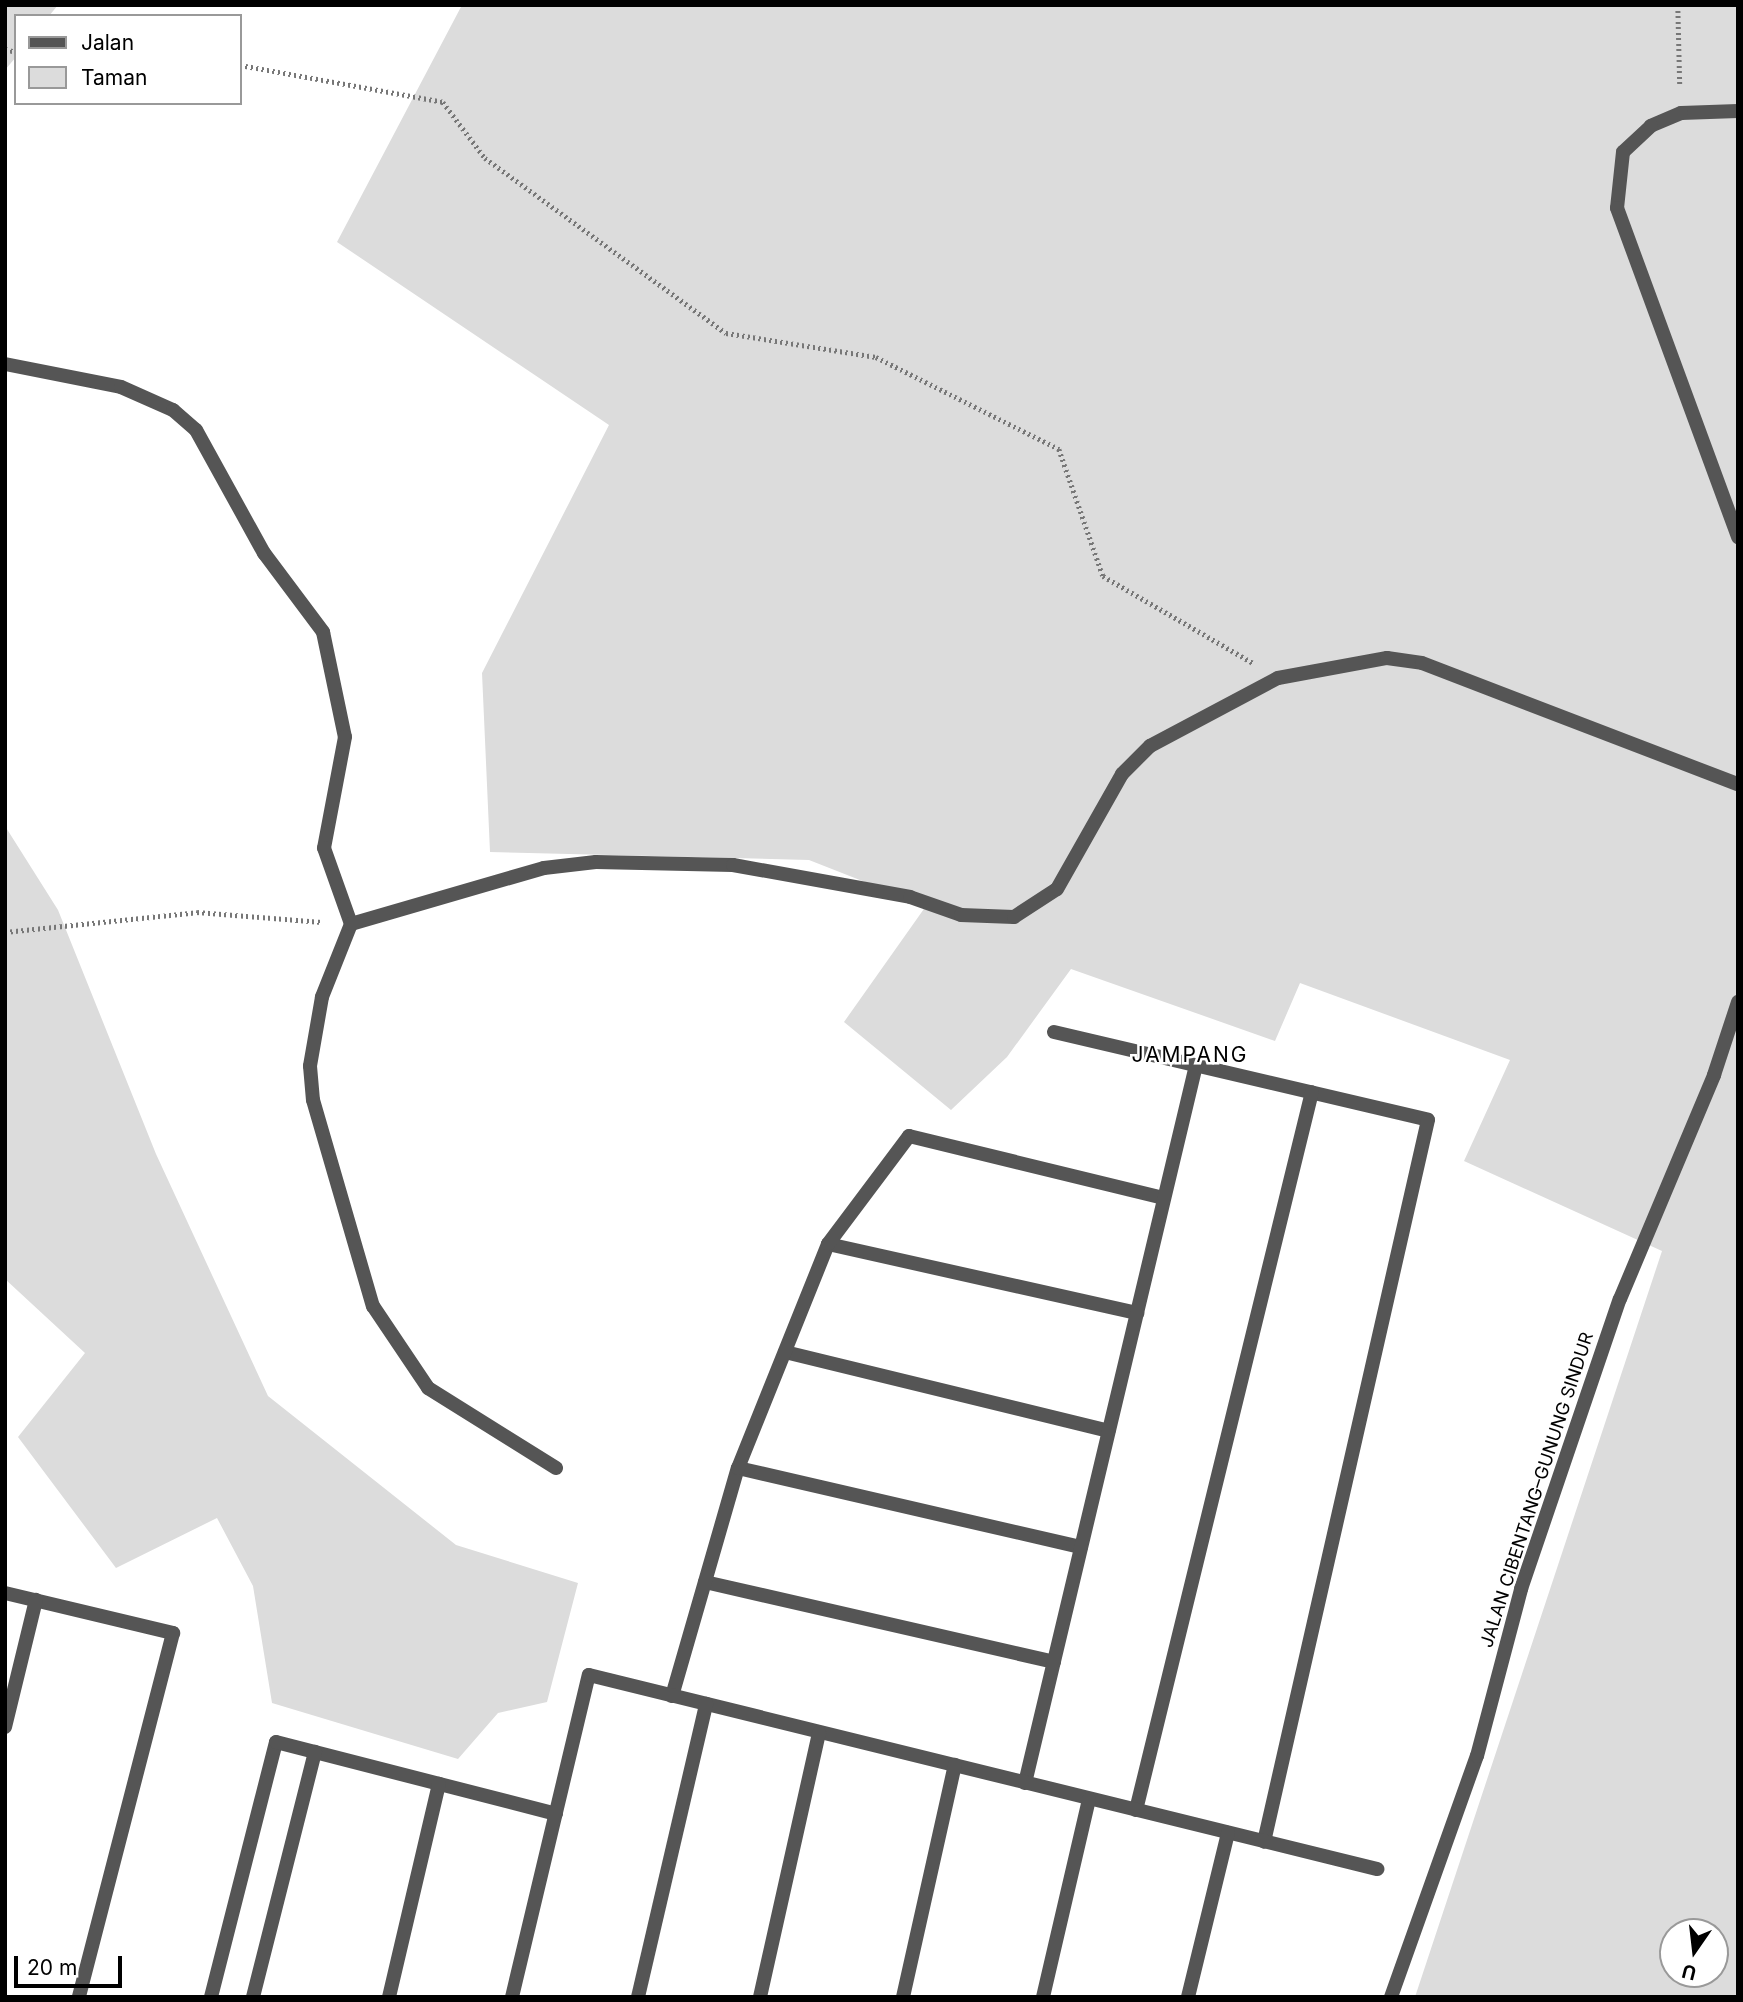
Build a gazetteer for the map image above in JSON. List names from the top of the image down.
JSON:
{
  "streets": {
    "street": ["JALAN CIBENTANG–GUNUNG SINDUR"]
  },
  "districts": ["JAMPANG"],
  "legend": ["Jalan", "Taman"],
  "scale_bar": "20 m",
  "north": "bottom"
}
